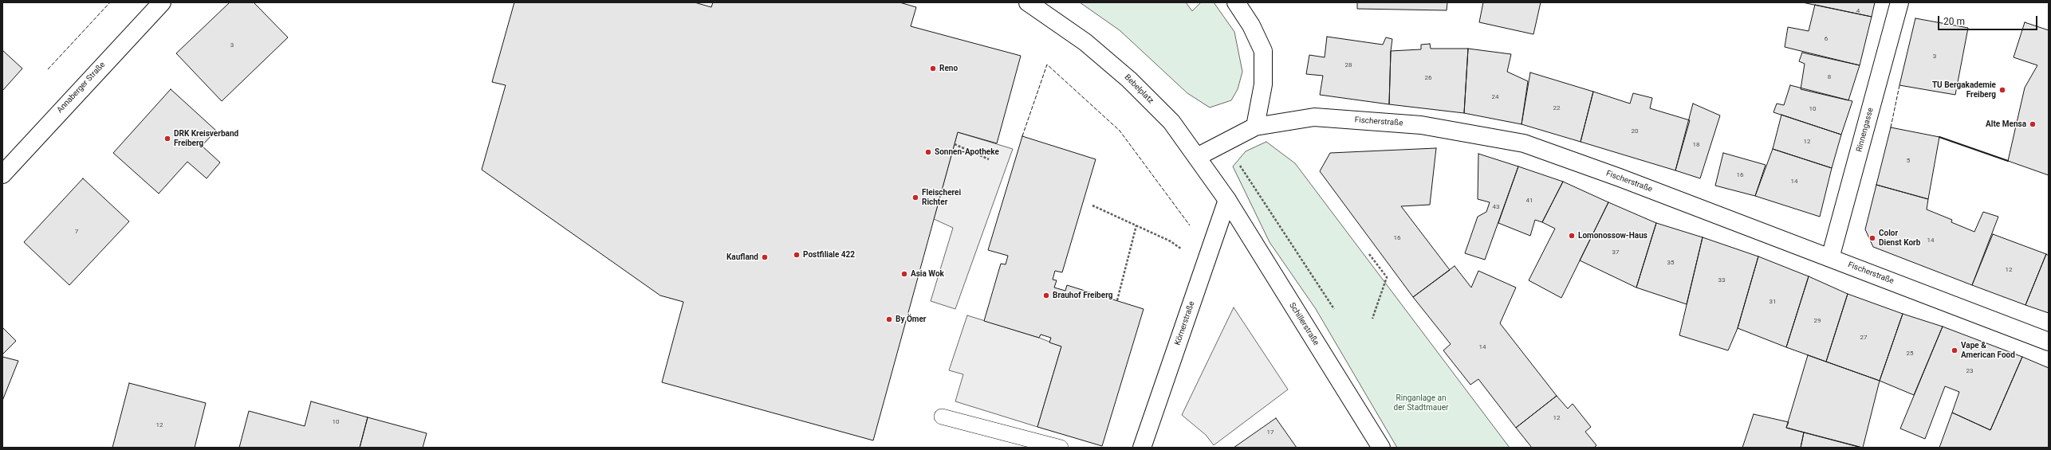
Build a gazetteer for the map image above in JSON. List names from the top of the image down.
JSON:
{
  "streets": {
    "street": [
      "Annaberger Straße",
      "Bebelplatz",
      "Fischerstraße",
      "Rinnengasse",
      "Körnerstraße",
      "Schillerstraße"
    ]
  },
  "crossings": [
    ["Bebelplatz", "Fischerstraße"],
    ["Bebelplatz", "Körnerstraße"],
    ["Bebelplatz", "Schillerstraße"],
    ["Fischerstraße", "Rinnengasse"],
    ["Körnerstraße", "Schillerstraße"]
  ],
  "parks": ["Ringanlage an der Stadtmauer"],
  "places": [
    "Reno",
    "TU Bergakademie Freiberg",
    "Alte Mensa",
    "DRK Kreisverband Freiberg",
    "Sonnen-Apotheke",
    "Fleischerei Richter",
    "Lomonossow-Haus",
    "Color Dienst Korb",
    "Postfiliale 422",
    "Kaufland",
    "Asia Wok",
    "Brauhof Freiberg",
    "By Ömer",
    "Vape & American Food"
  ],
  "house_numbers": [
    "4",
    "6",
    "3",
    "3",
    "28",
    "8",
    "26",
    "24",
    "22",
    "10",
    "20",
    "12",
    "18",
    "5",
    "16",
    "14",
    "41",
    "43",
    "7",
    "16",
    "14",
    "37",
    "35",
    "12",
    "33",
    "31",
    "29",
    "27",
    "14",
    "25",
    "23",
    "12",
    "10",
    "12",
    "17"
  ],
  "scale_bar": "20 m"
}
